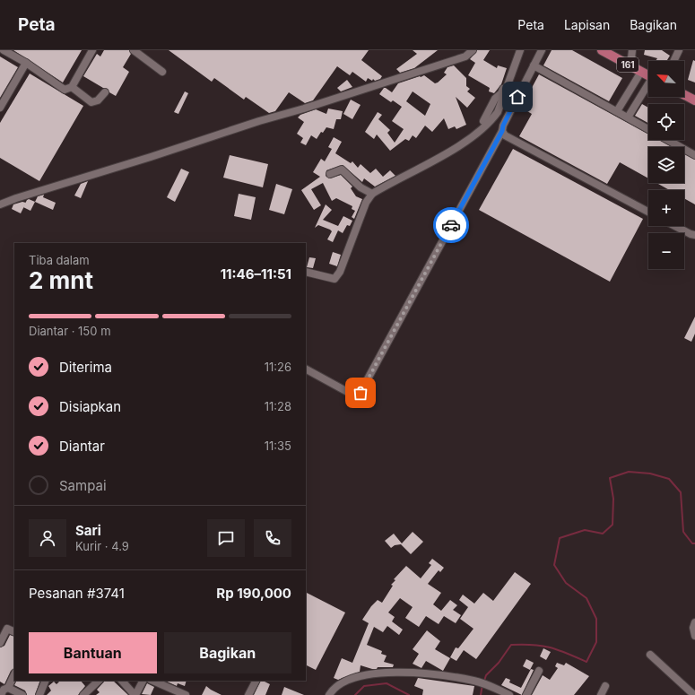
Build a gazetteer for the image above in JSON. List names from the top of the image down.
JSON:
{
  "streets": {
    "main road": ["161"]
  },
  "north": "top left",
  "page": {
    "header": "Peta",
    "nav": ["Peta", "Lapisan", "Bagikan"],
    "map_buttons": ["+", "−"],
    "heading": ["2 mnt", "Tiba dalam", "11:46–11:51"],
    "panel": [
      "Sari",
      "Kurir · 4.9",
      "Pesanan #3741",
      "Rp 190,000"
    ],
    "bar": "Diantar · 150 m",
    "list": [
      ["Diterima", "11:26"],
      ["Disiapkan", "11:28"],
      ["Diantar", "11:35"],
      "Sampai"
    ],
    "buttons": ["Bantuan", "Bagikan"]
  }
}
